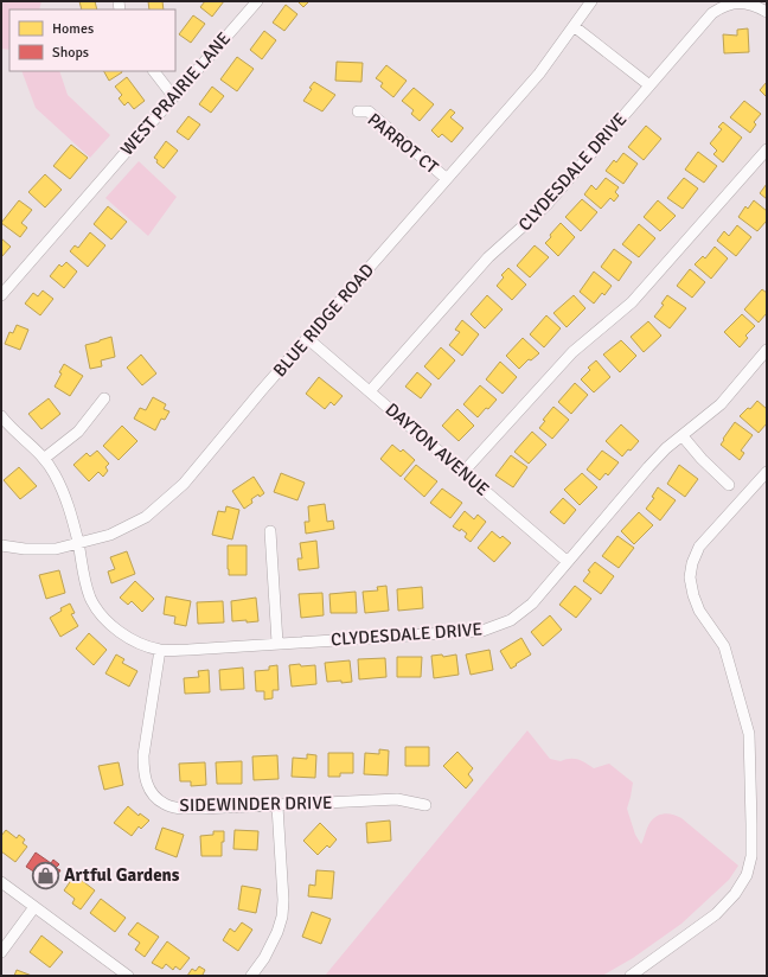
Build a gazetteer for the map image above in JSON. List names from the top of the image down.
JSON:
{
  "streets": {
    "street": [
      "WEST PRAIRIE LANE",
      "PARROT CT",
      "CLYDESDALE DRIVE",
      "BLUE RIDGE ROAD",
      "DAYTON AVENUE",
      "SIDEWINDER DRIVE"
    ]
  },
  "crossings": [
    ["PARROT CT", "BLUE RIDGE ROAD"],
    ["CLYDESDALE DRIVE", "BLUE RIDGE ROAD"],
    ["CLYDESDALE DRIVE", "DAYTON AVENUE"],
    ["CLYDESDALE DRIVE", "SIDEWINDER DRIVE"],
    ["BLUE RIDGE ROAD", "DAYTON AVENUE"]
  ],
  "places": {
    "shop": ["Artful Gardens"]
  },
  "legend": ["Homes", "Shops"]
}
